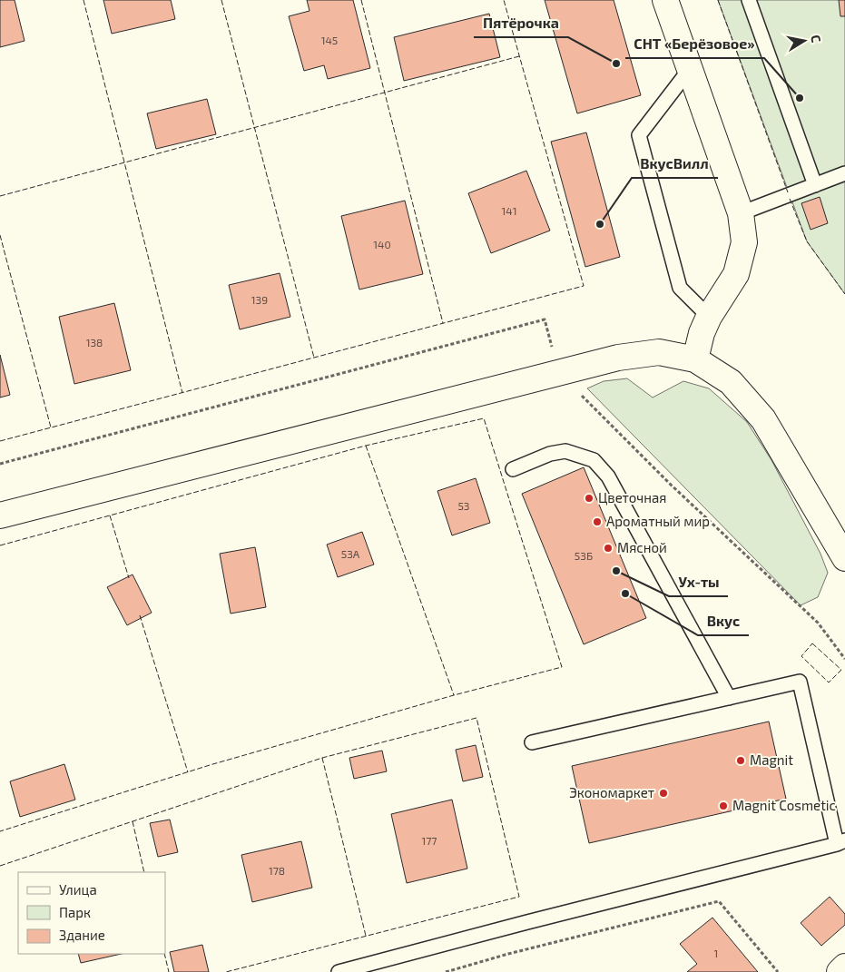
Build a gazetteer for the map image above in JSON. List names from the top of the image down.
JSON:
{
  "places": [
    "Пятёрочка",
    "СНТ «Берёзовое»",
    "ВкусВилл",
    "Цветочная",
    "Ароматный мир",
    "Мясной",
    "Ух-ты",
    "Вкус",
    "Magnit",
    "Экономаркет",
    "Magnit Cosmetic"
  ],
  "house_numbers": [
    "145",
    "141",
    "140",
    "139",
    "138",
    "53",
    "53А",
    "53Б",
    "177",
    "178",
    "1"
  ],
  "legend": ["Улица", "Парк", "Здание"],
  "north": "right"
}
